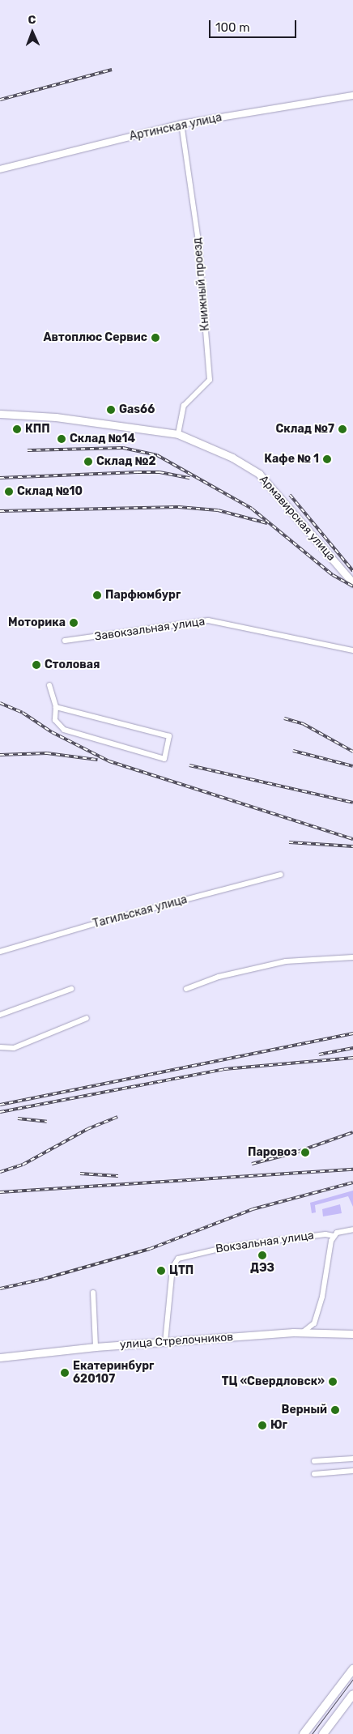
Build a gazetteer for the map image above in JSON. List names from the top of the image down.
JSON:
{
  "streets": {
    "main road": ["Армавирская улица", "улица Стрелочников"],
    "street": [
      "Артинская улица",
      "Книжный проезд",
      "Завокзальная улица",
      "Тагильская улица",
      "Вокзальная улица"
    ]
  },
  "crossings": [
    ["Артинская улица", "Книжный проезд"],
    ["Книжный проезд", "Армавирская улица"],
    ["Вокзальная улица", "улица Стрелочников"]
  ],
  "places": [
    "Автоплюс Сервис",
    "Gas66",
    "КПП",
    "Склад №7",
    "Склад №14",
    "Кафе № 1",
    "Склад №2",
    "Склад №10",
    "Парфюмбург",
    "Моторика",
    "Столовая",
    "Паровоз",
    "ДЭЗ",
    "ЦТП",
    "Екатеринбург 620107",
    "ТЦ «Свердловск»",
    "Верный",
    "Юг"
  ],
  "scale_bar": "100 m",
  "north": "top"
}
